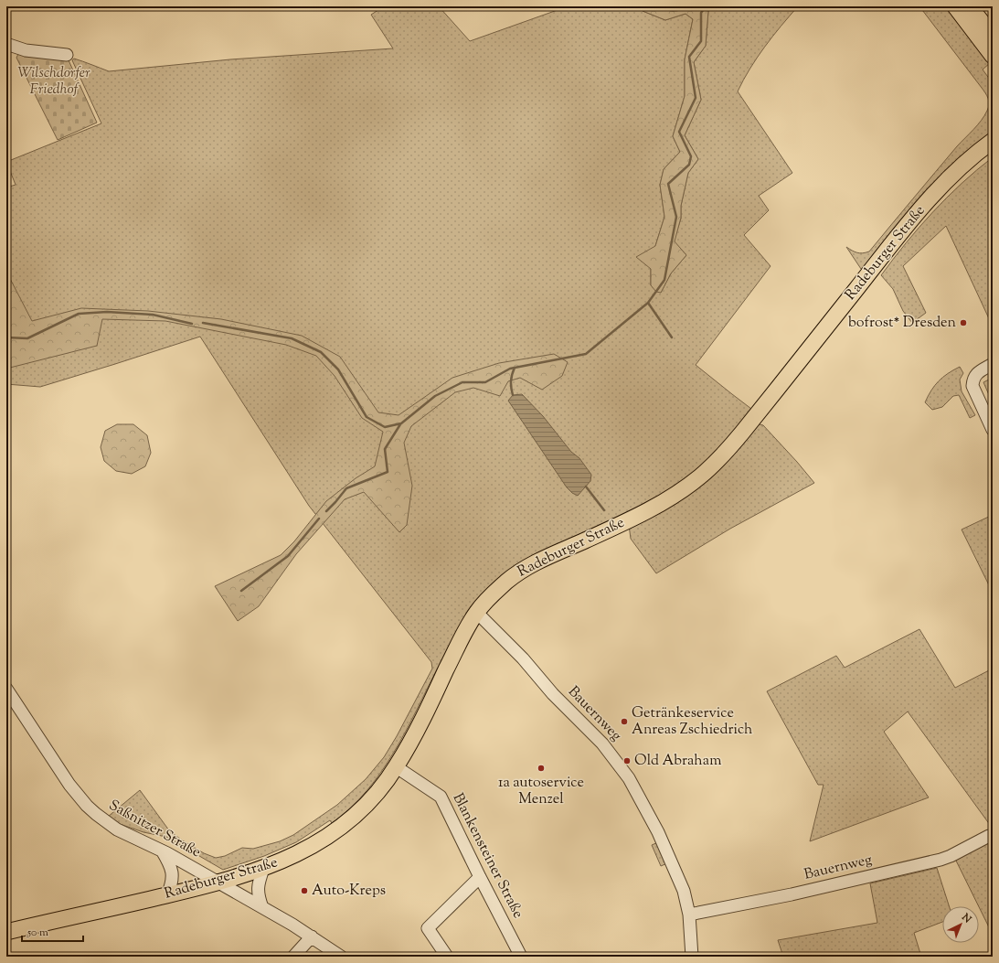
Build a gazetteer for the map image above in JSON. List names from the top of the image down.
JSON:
{
  "streets": {
    "main road": ["Radeburger Straße"],
    "street": ["Bauernweg", "Saßnitzer Straße", "Blankensteiner Straße"]
  },
  "crossings": [
    ["Radeburger Straße", "Bauernweg"],
    ["Radeburger Straße", "Saßnitzer Straße"],
    ["Radeburger Straße", "Blankensteiner Straße"]
  ],
  "parks": ["Wilschdorfer Friedhof"],
  "places": [
    "bofrost* Dresden",
    "Getränkeservice Anreas Zschiedrich",
    "Old Abraham",
    "1a autoservice Menzel",
    "Auto-Kreps"
  ],
  "scale_bar": "50 m",
  "north": "top right"
}
